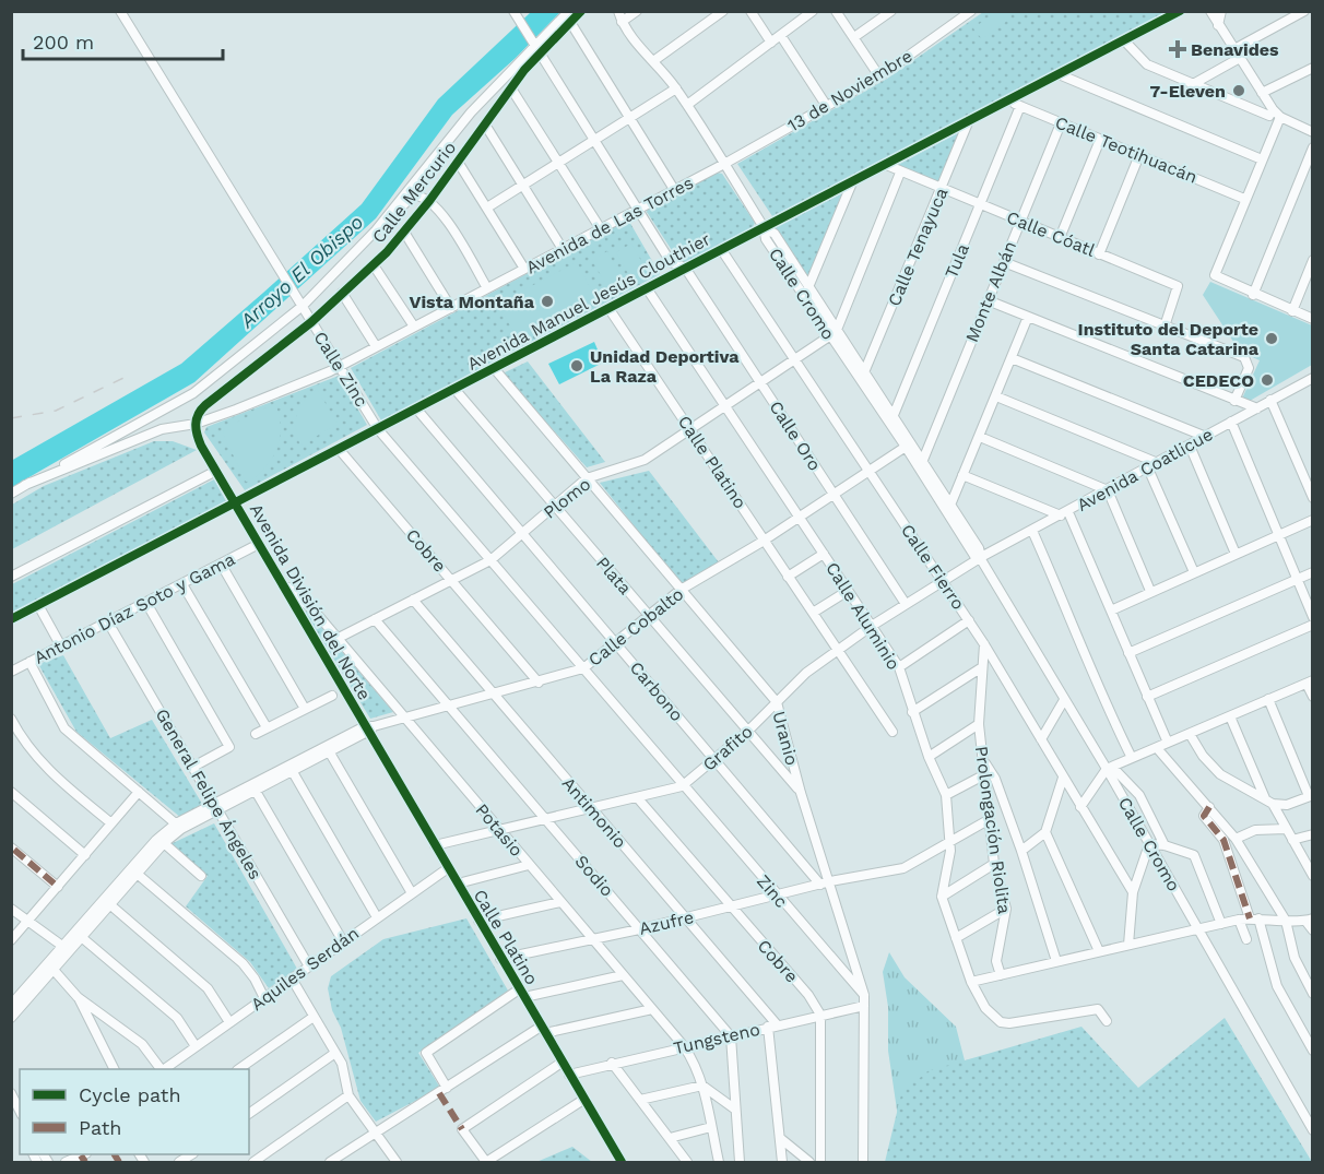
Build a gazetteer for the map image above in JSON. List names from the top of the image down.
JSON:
{
  "streets": {
    "street": [
      "13 de Noviembre",
      "Calle Teotihuacán",
      "Calle Mercurio",
      "Avenida de Las Torres",
      "Calle Cóatl",
      "Calle Tenayuca",
      "Tula",
      "Monte Albán",
      "Calle Cromo",
      "Avenida Manuel Jesús Clouthier",
      "Calle Zinc",
      "Calle Oro",
      "Calle Platino",
      "Avenida Coatlicue",
      "Plomo",
      "Cobre",
      "Calle Fierro",
      "Plata",
      "Avenida División del Norte",
      "Antonio Díaz Soto y Gama",
      "Calle Aluminio",
      "Calle Cobalto",
      "Carbono",
      "Uranio",
      "Grafito",
      "General Felipe Ángeles",
      "Antimonio",
      "Potasio",
      "Prolongación Riolita",
      "Sodio",
      "Zinc",
      "Azufre",
      "Aquiles Serdán",
      "Tungsteno"
    ]
  },
  "crossings": [
    ["13 de Noviembre", "Avenida de Las Torres"],
    ["Calle Teotihuacán", "Tula"],
    ["Calle Teotihuacán", "Monte Albán"],
    ["Calle Teotihuacán", "Avenida Manuel Jesús Clouthier"],
    ["Calle Mercurio", "Avenida de Las Torres"],
    ["Calle Mercurio", "Calle Zinc"],
    ["Calle Mercurio", "Avenida División del Norte"],
    ["Avenida de Las Torres", "Calle Zinc"],
    ["Avenida de Las Torres", "Avenida División del Norte"],
    ["Calle Cóatl", "Calle Tenayuca"],
    ["Calle Cóatl", "Tula"],
    ["Calle Cóatl", "Monte Albán"],
    ["Calle Cóatl", "Avenida Manuel Jesús Clouthier"],
    ["Calle Tenayuca", "Calle Cromo"],
    ["Calle Tenayuca", "Avenida Manuel Jesús Clouthier"],
    ["Tula", "Calle Cromo"],
    ["Monte Albán", "Calle Cromo"],
    ["Calle Cromo", "Avenida Manuel Jesús Clouthier"],
    ["Calle Cromo", "Avenida Coatlicue"],
    ["Calle Cromo", "Plomo"],
    ["Calle Cromo", "Calle Cobalto"],
    ["Calle Cromo", "Grafito"],
    ["Avenida Manuel Jesús Clouthier", "Calle Zinc"],
    ["Avenida Manuel Jesús Clouthier", "Calle Oro"],
    ["Avenida Manuel Jesús Clouthier", "Calle Platino"],
    ["Avenida Manuel Jesús Clouthier", "Cobre"],
    ["Avenida Manuel Jesús Clouthier", "Calle Fierro"],
    ["Avenida Manuel Jesús Clouthier", "Plata"],
    ["Avenida Manuel Jesús Clouthier", "Avenida División del Norte"],
    ["Avenida Manuel Jesús Clouthier", "Calle Aluminio"],
    ["Avenida Manuel Jesús Clouthier", "Carbono"],
    ["Avenida Manuel Jesús Clouthier", "Uranio"],
    ["Calle Zinc", "Plomo"],
    ["Calle Zinc", "Calle Cobalto"],
    ["Calle Zinc", "Grafito"],
    ["Calle Zinc", "Zinc"],
    ["Calle Oro", "Plomo"],
    ["Calle Oro", "Calle Cobalto"],
    ["Calle Oro", "Grafito"],
    ["Calle Platino", "Plomo"],
    ["Calle Platino", "Avenida División del Norte"],
    ["Calle Platino", "Calle Cobalto"],
    ["Calle Platino", "Grafito"],
    ["Calle Platino", "Azufre"],
    ["Calle Platino", "Aquiles Serdán"],
    ["Calle Platino", "Tungsteno"],
    ["Avenida Coatlicue", "Grafito"],
    ["Plomo", "Cobre"],
    ["Plomo", "Calle Fierro"],
    ["Plomo", "Plata"],
    ["Plomo", "Calle Aluminio"],
    ["Plomo", "Carbono"],
    ["Plomo", "Uranio"],
    ["Plomo", "Antimonio"],
    ["Plomo", "Potasio"],
    ["Plomo", "Sodio"],
    ["Cobre", "Calle Cobalto"],
    ["Cobre", "Grafito"],
    ["Cobre", "Azufre"],
    ["Cobre", "Tungsteno"],
    ["Calle Fierro", "Calle Cobalto"],
    ["Calle Fierro", "Grafito"],
    ["Calle Fierro", "Prolongación Riolita"],
    ["Plata", "Calle Cobalto"],
    ["Plata", "Uranio"],
    ["Plata", "Grafito"],
    ["Avenida División del Norte", "Antonio Díaz Soto y Gama"],
    ["Avenida División del Norte", "Calle Cobalto"],
    ["Avenida División del Norte", "Potasio"],
    ["Antonio Díaz Soto y Gama", "General Felipe Ángeles"],
    ["Calle Aluminio", "Calle Cobalto"],
    ["Calle Aluminio", "Grafito"],
    ["Calle Aluminio", "Azufre"],
    ["Calle Cobalto", "Carbono"],
    ["Calle Cobalto", "Uranio"],
    ["Calle Cobalto", "Antimonio"],
    ["Calle Cobalto", "Potasio"],
    ["Calle Cobalto", "Sodio"],
    ["Carbono", "Uranio"],
    ["Carbono", "Grafito"],
    ["Carbono", "Azufre"],
    ["Uranio", "Grafito"],
    ["Uranio", "Zinc"],
    ["Uranio", "Azufre"],
    ["Uranio", "Tungsteno"],
    ["Grafito", "Antimonio"],
    ["Grafito", "Potasio"],
    ["Grafito", "Sodio"],
    ["Grafito", "Zinc"],
    ["General Felipe Ángeles", "Aquiles Serdán"],
    ["Antimonio", "Azufre"],
    ["Antimonio", "Tungsteno"],
    ["Potasio", "Azufre"],
    ["Potasio", "Tungsteno"],
    ["Prolongación Riolita", "Azufre"],
    ["Sodio", "Azufre"],
    ["Sodio", "Tungsteno"],
    ["Zinc", "Azufre"],
    ["Zinc", "Tungsteno"]
  ],
  "water": ["Arroyo El Obispo"],
  "places": {
    "health": ["Benavides"],
    "other": [
      "7-Eleven",
      "Vista Montaña",
      "Instituto del Deporte Santa Catarina",
      "Unidad Deportiva La Raza",
      "CEDECO"
    ]
  },
  "legend": ["Cycle path", "Path"],
  "scale_bar": "200 m"
}
